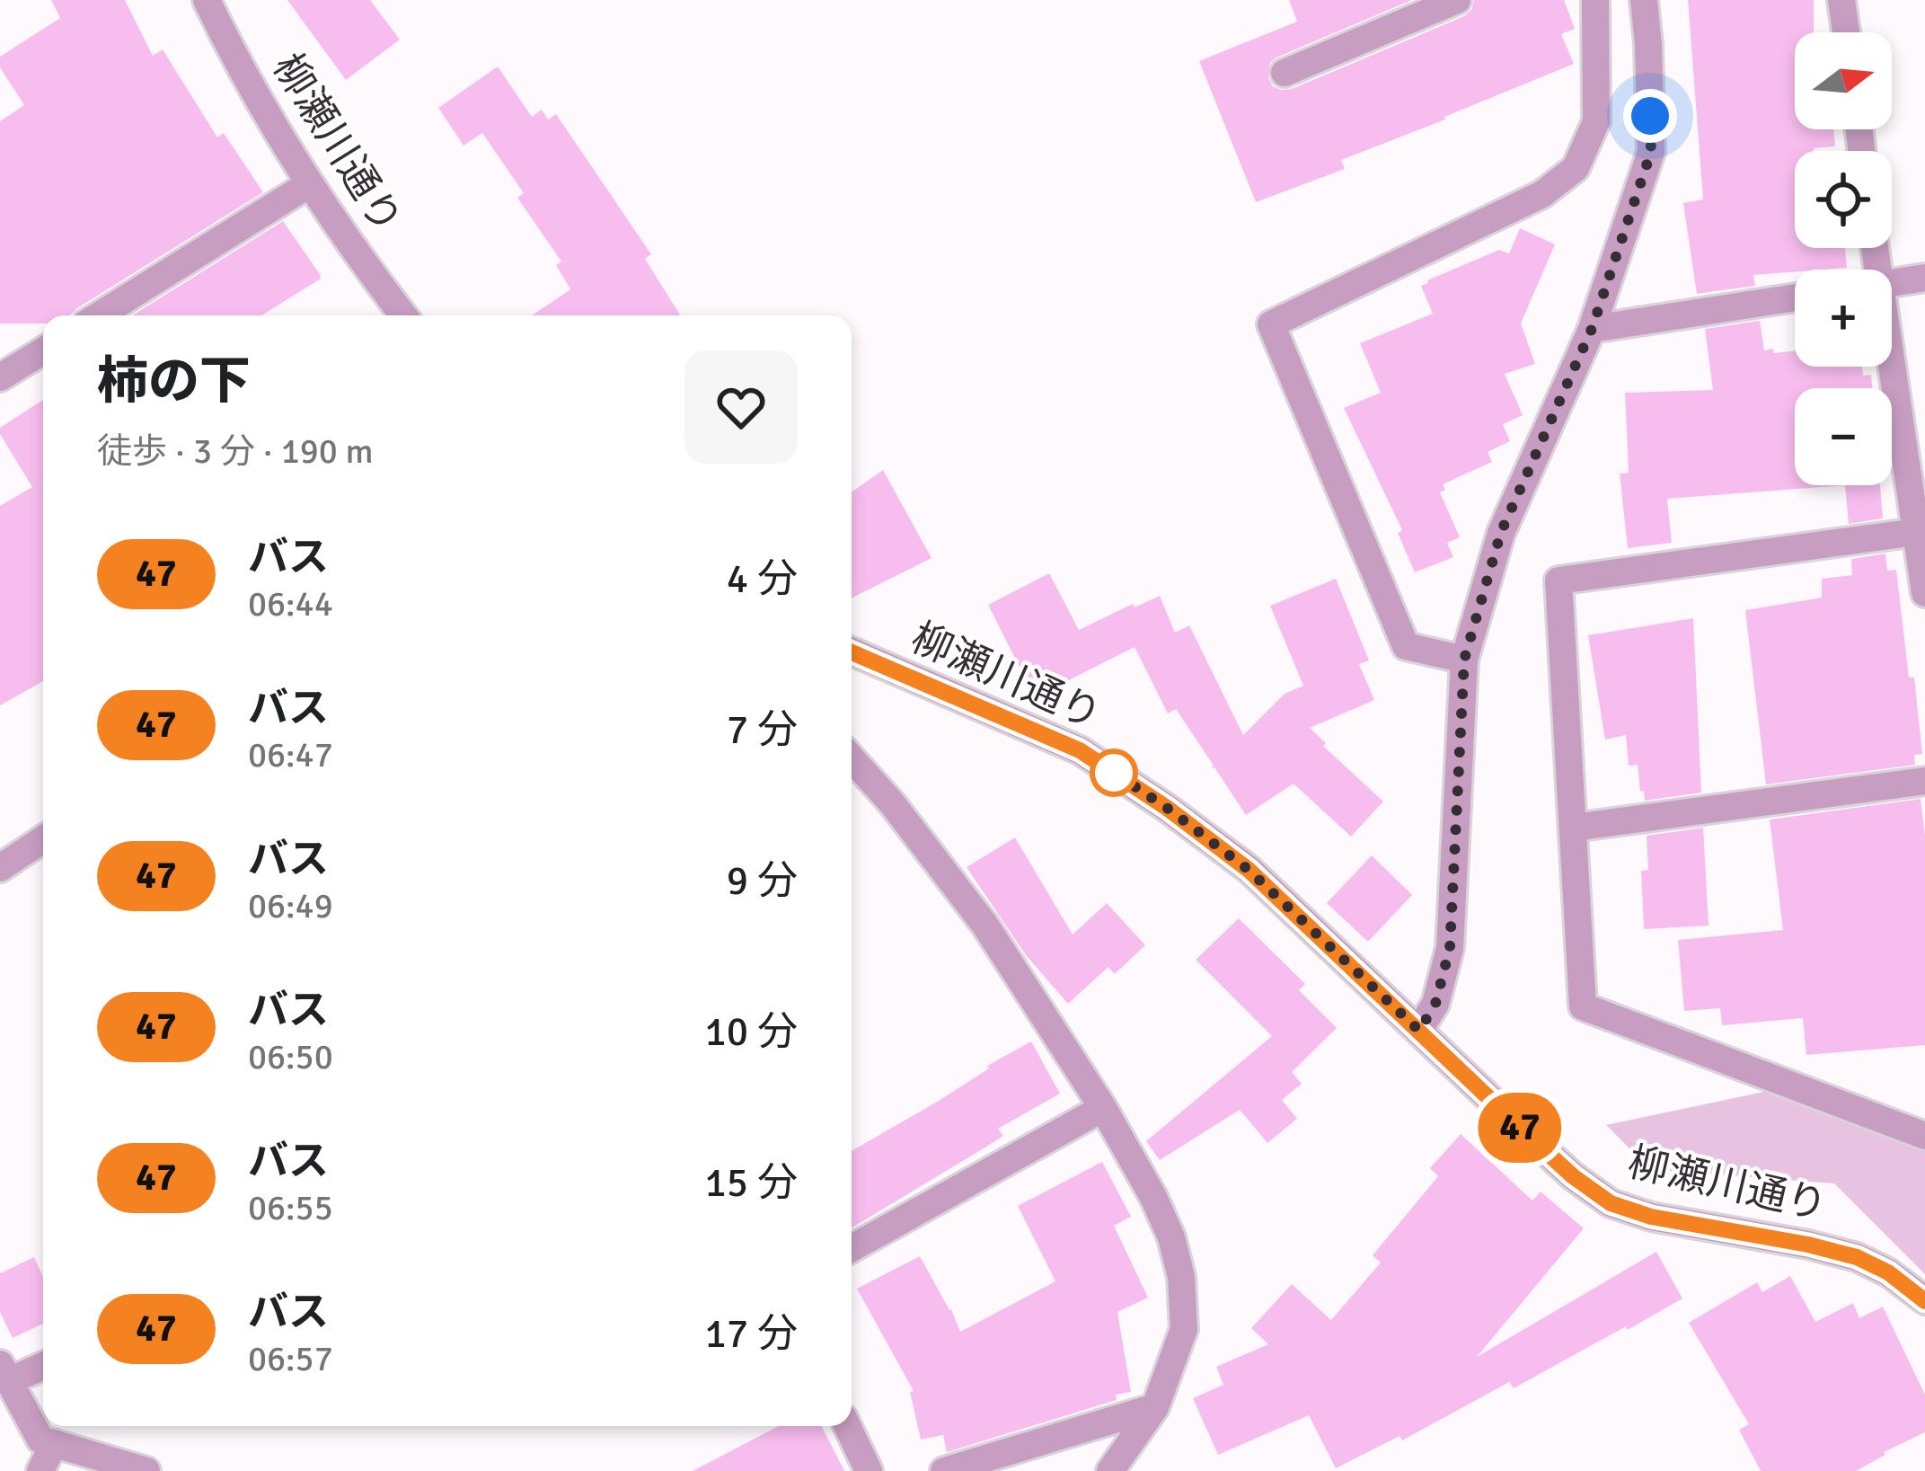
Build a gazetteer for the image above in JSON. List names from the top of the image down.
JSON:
{
  "streets": {
    "street": ["柳瀬川通り"]
  },
  "lines": ["bus line 47"],
  "north": "right",
  "page": {
    "on_map": "47",
    "map_buttons": ["+", "−"],
    "heading": ["柿の下", "徒歩 · 3 分 · 190 m"],
    "list": [
      {
        "mark": "47",
        "name": "バス",
        "note": "06:44",
        "value": "4 分"
      },
      {
        "mark": "47",
        "name": "バス",
        "note": "06:47",
        "value": "7 分"
      },
      {
        "mark": "47",
        "name": "バス",
        "note": "06:49",
        "value": "9 分"
      },
      {
        "mark": "47",
        "name": "バス",
        "note": "06:50",
        "value": "10 分"
      },
      {
        "mark": "47",
        "name": "バス",
        "note": "06:55",
        "value": "15 分"
      },
      {
        "mark": "47",
        "name": "バス",
        "note": "06:57",
        "value": "17 分"
      }
    ]
  }
}
